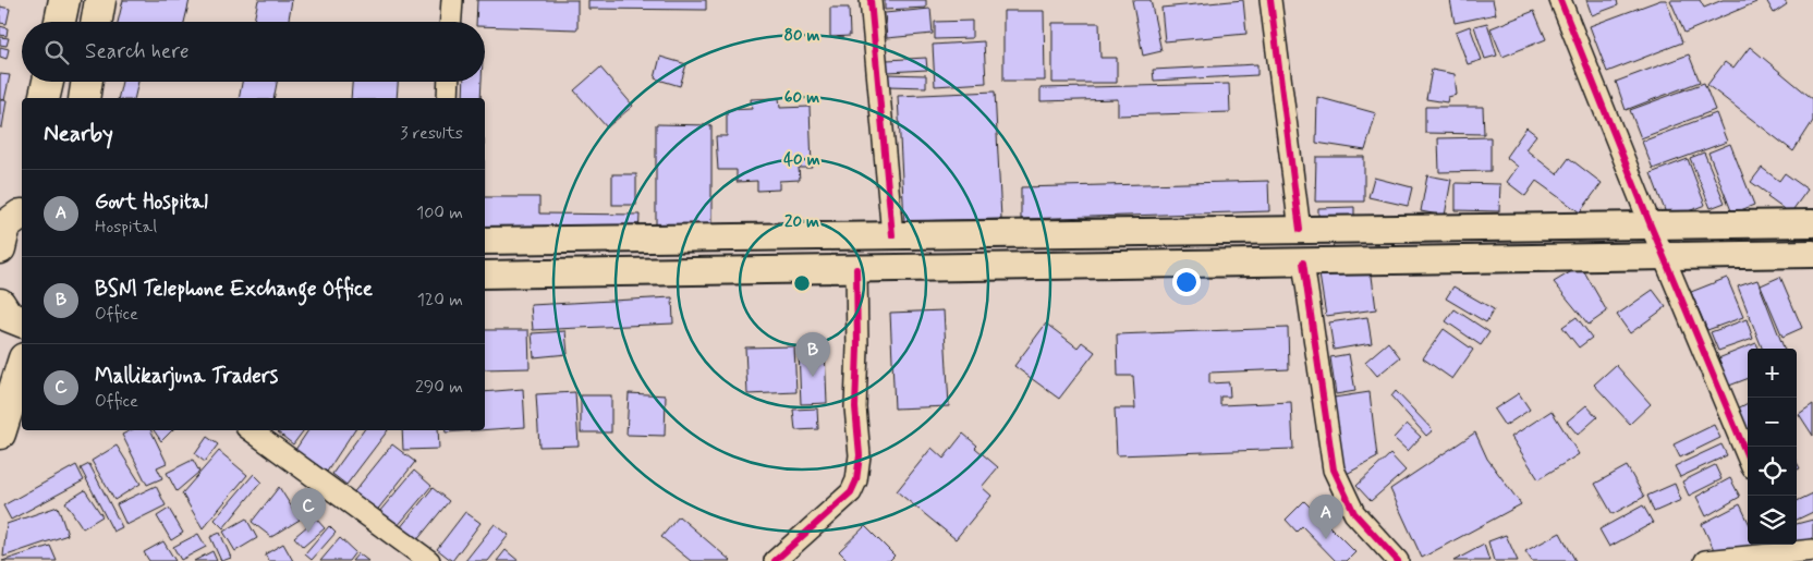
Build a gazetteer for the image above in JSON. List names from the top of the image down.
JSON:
{
  "page": {
    "search": "Search here",
    "heading": ["Nearby", "3 results"],
    "list": [
      {
        "mark": "A",
        "name": "Govt Hospital",
        "note": "Hospital",
        "value": "100 m"
      },
      {
        "mark": "B",
        "name": "BSNl Telephone Exchange Office",
        "note": "Office",
        "value": "120 m"
      },
      {
        "mark": "C",
        "name": "Mallikarjuna Traders",
        "note": "Office",
        "value": "290 m"
      }
    ],
    "pins": ["B", "C", "A"],
    "map_buttons": ["+", "−"]
  },
  "rings": [
    "80 m",
    "60 m",
    "40 m",
    "20 m"
  ]
}
